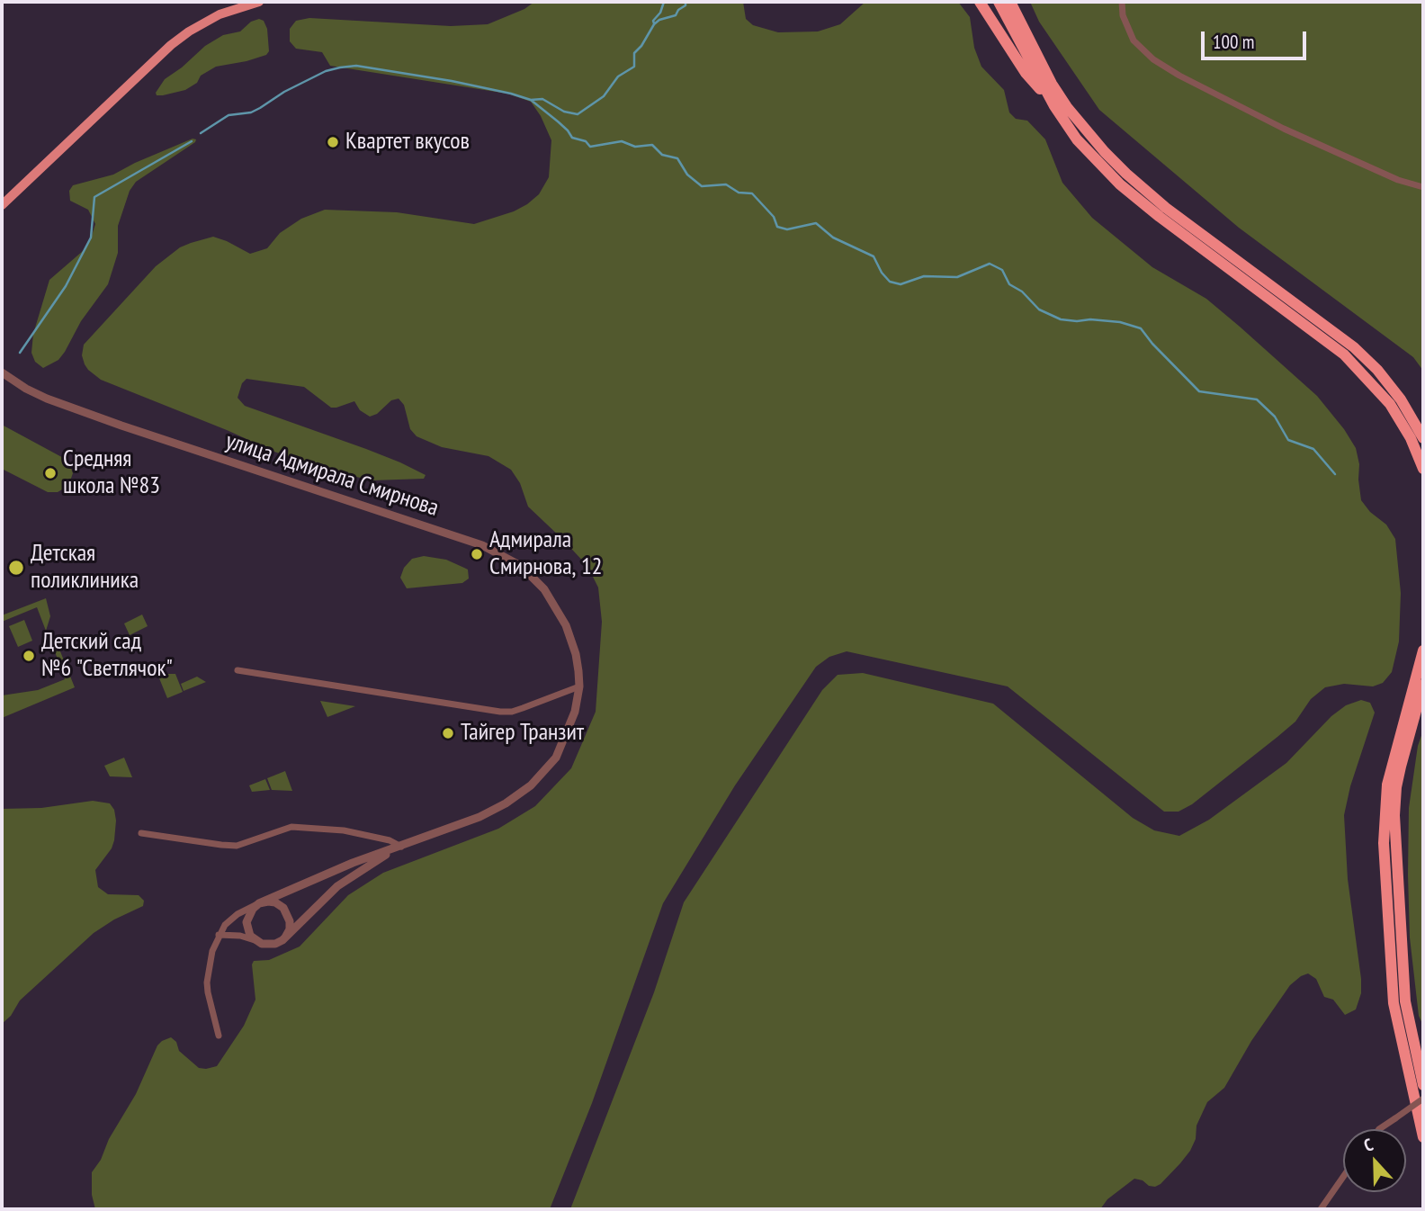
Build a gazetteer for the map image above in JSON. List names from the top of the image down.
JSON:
{
  "streets": {
    "street": ["улица Адмирала Смирнова"]
  },
  "places": [
    "Квартет вкусов",
    "Средняя школа №83",
    "Адмирала Смирнова, 12",
    "Детская поликлиника",
    "Детский сад №6 \"Светлячок\"",
    "Тайгер Транзит"
  ],
  "scale_bar": "100 m",
  "north": "top"
}
